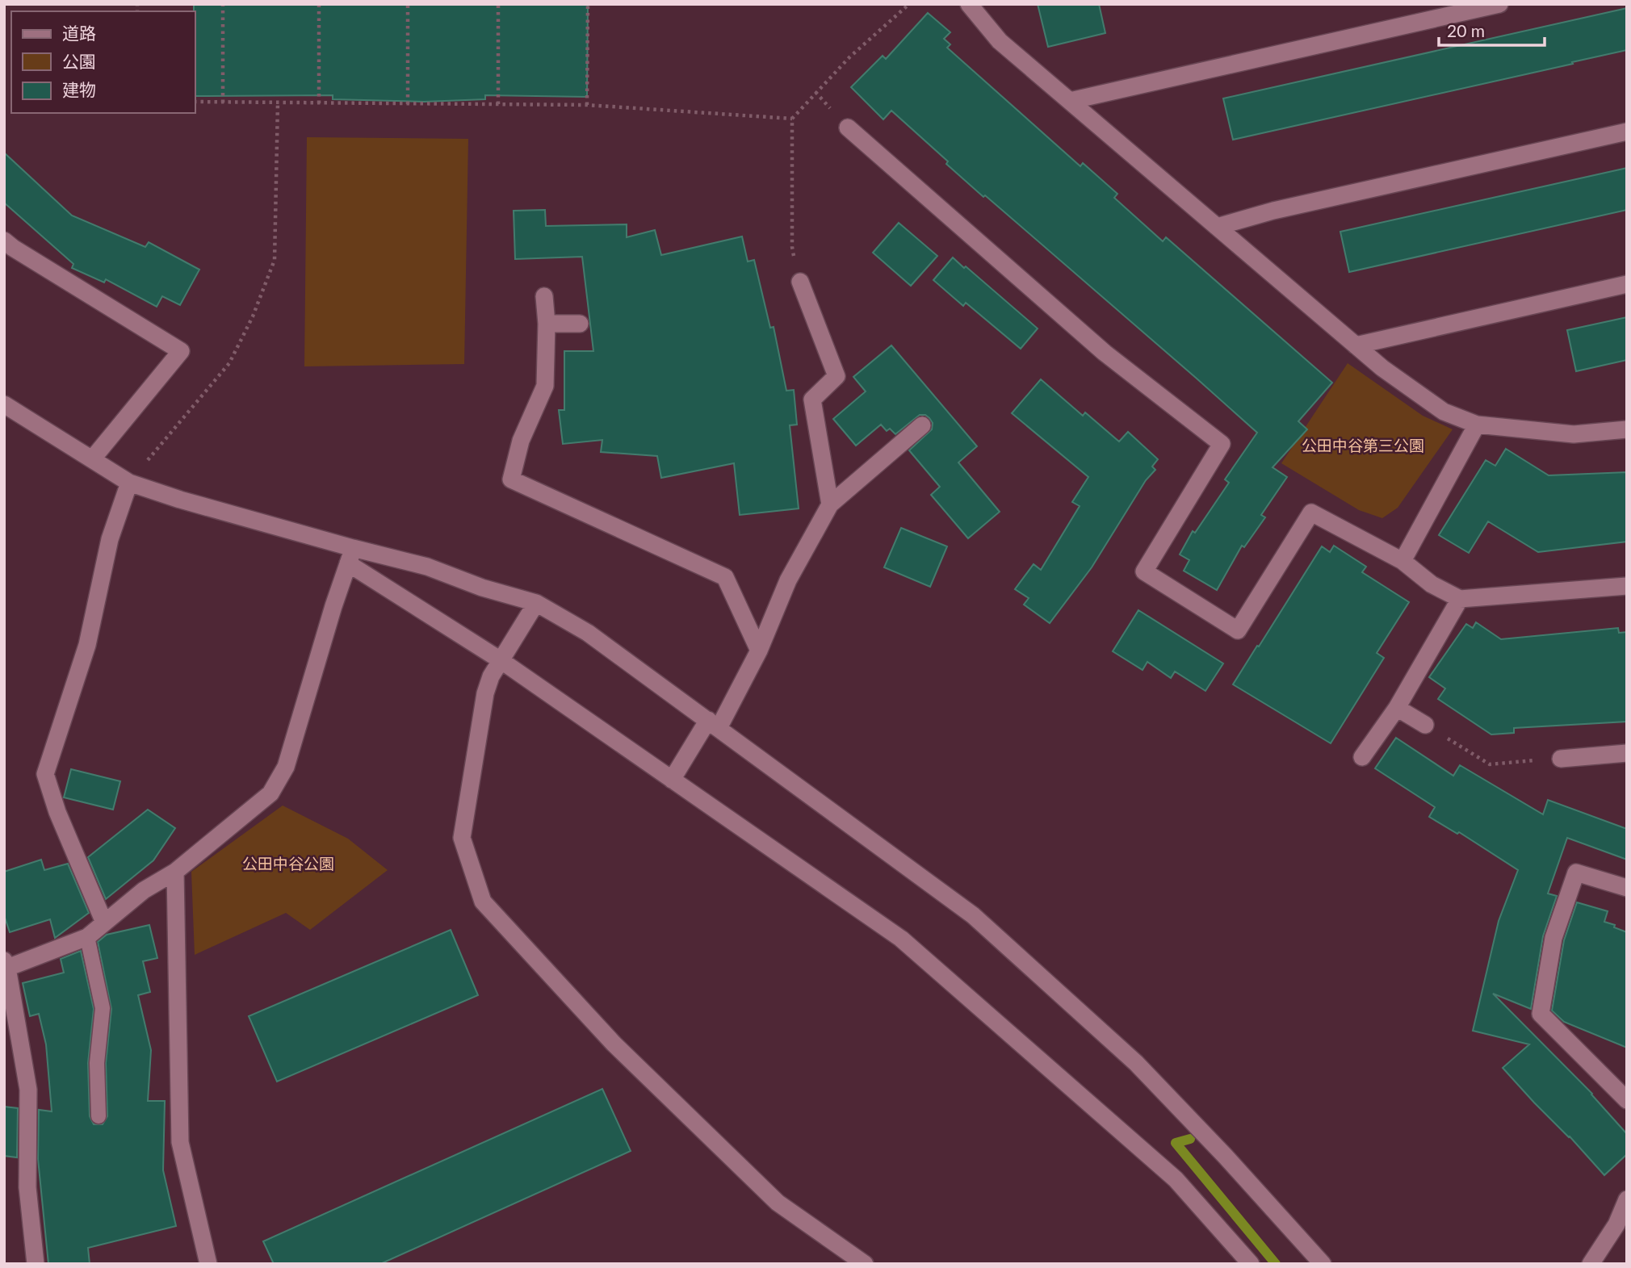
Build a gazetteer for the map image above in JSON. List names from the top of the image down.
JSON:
{
  "parks": ["公田中谷第三公園", "公田中谷公園"],
  "legend": ["道路", "公園", "建物"],
  "scale_bar": "20 m"
}
